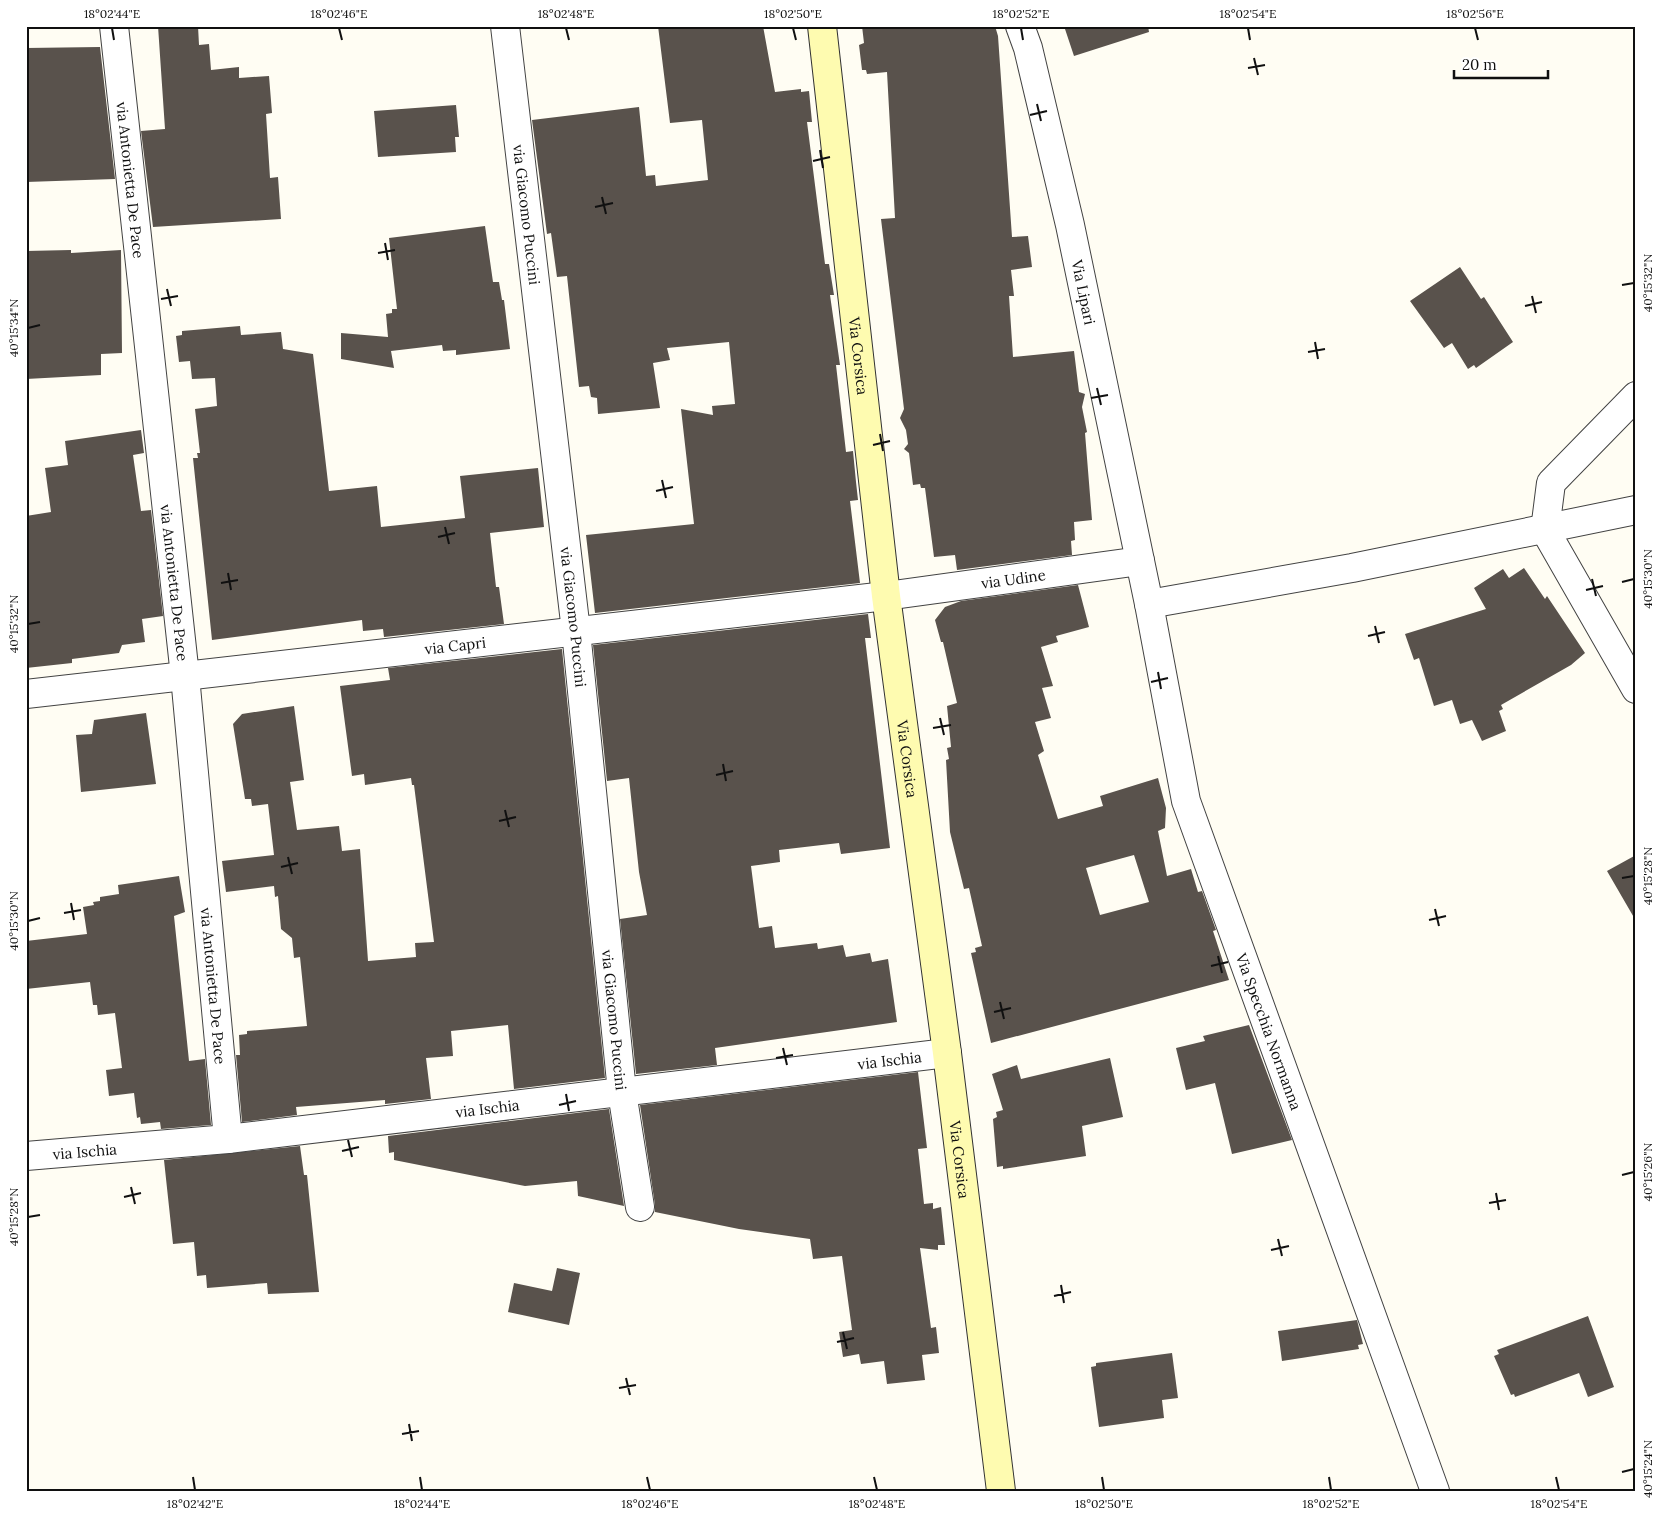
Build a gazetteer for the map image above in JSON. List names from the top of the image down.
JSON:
{
  "streets": {
    "main road": ["Via Corsica"],
    "street": [
      "via Antonietta De Pace",
      "via Giacomo Puccini",
      "Via Lipari",
      "via Udine",
      "via Capri",
      "Via Specchia Normanna",
      "via Ischia"
    ]
  },
  "crossings": [
    ["via Antonietta De Pace", "via Capri"],
    ["via Antonietta De Pace", "via Ischia"],
    ["via Giacomo Puccini", "via Capri"],
    ["via Giacomo Puccini", "via Ischia"],
    ["Via Lipari", "via Udine"],
    ["Via Lipari", "Via Specchia Normanna"],
    ["Via Corsica", "via Udine"],
    ["Via Corsica", "via Capri"],
    ["Via Corsica", "via Ischia"],
    ["via Udine", "via Capri"],
    ["via Udine", "Via Specchia Normanna"]
  ],
  "scale_bar": "20 m",
  "coordinates": [
    "18°02'44\"E",
    "18°02'46\"E",
    "18°02'48\"E",
    "18°02'50\"E",
    "18°02'52\"E",
    "18°02'54\"E",
    "18°02'56\"E",
    "40°15'32\"N",
    "40°15'34\"N",
    "40°15'30\"N",
    "40°15'28\"N",
    "40°15'26\"N",
    "40°15'24\"N",
    "18°02'42\"E"
  ]
}
